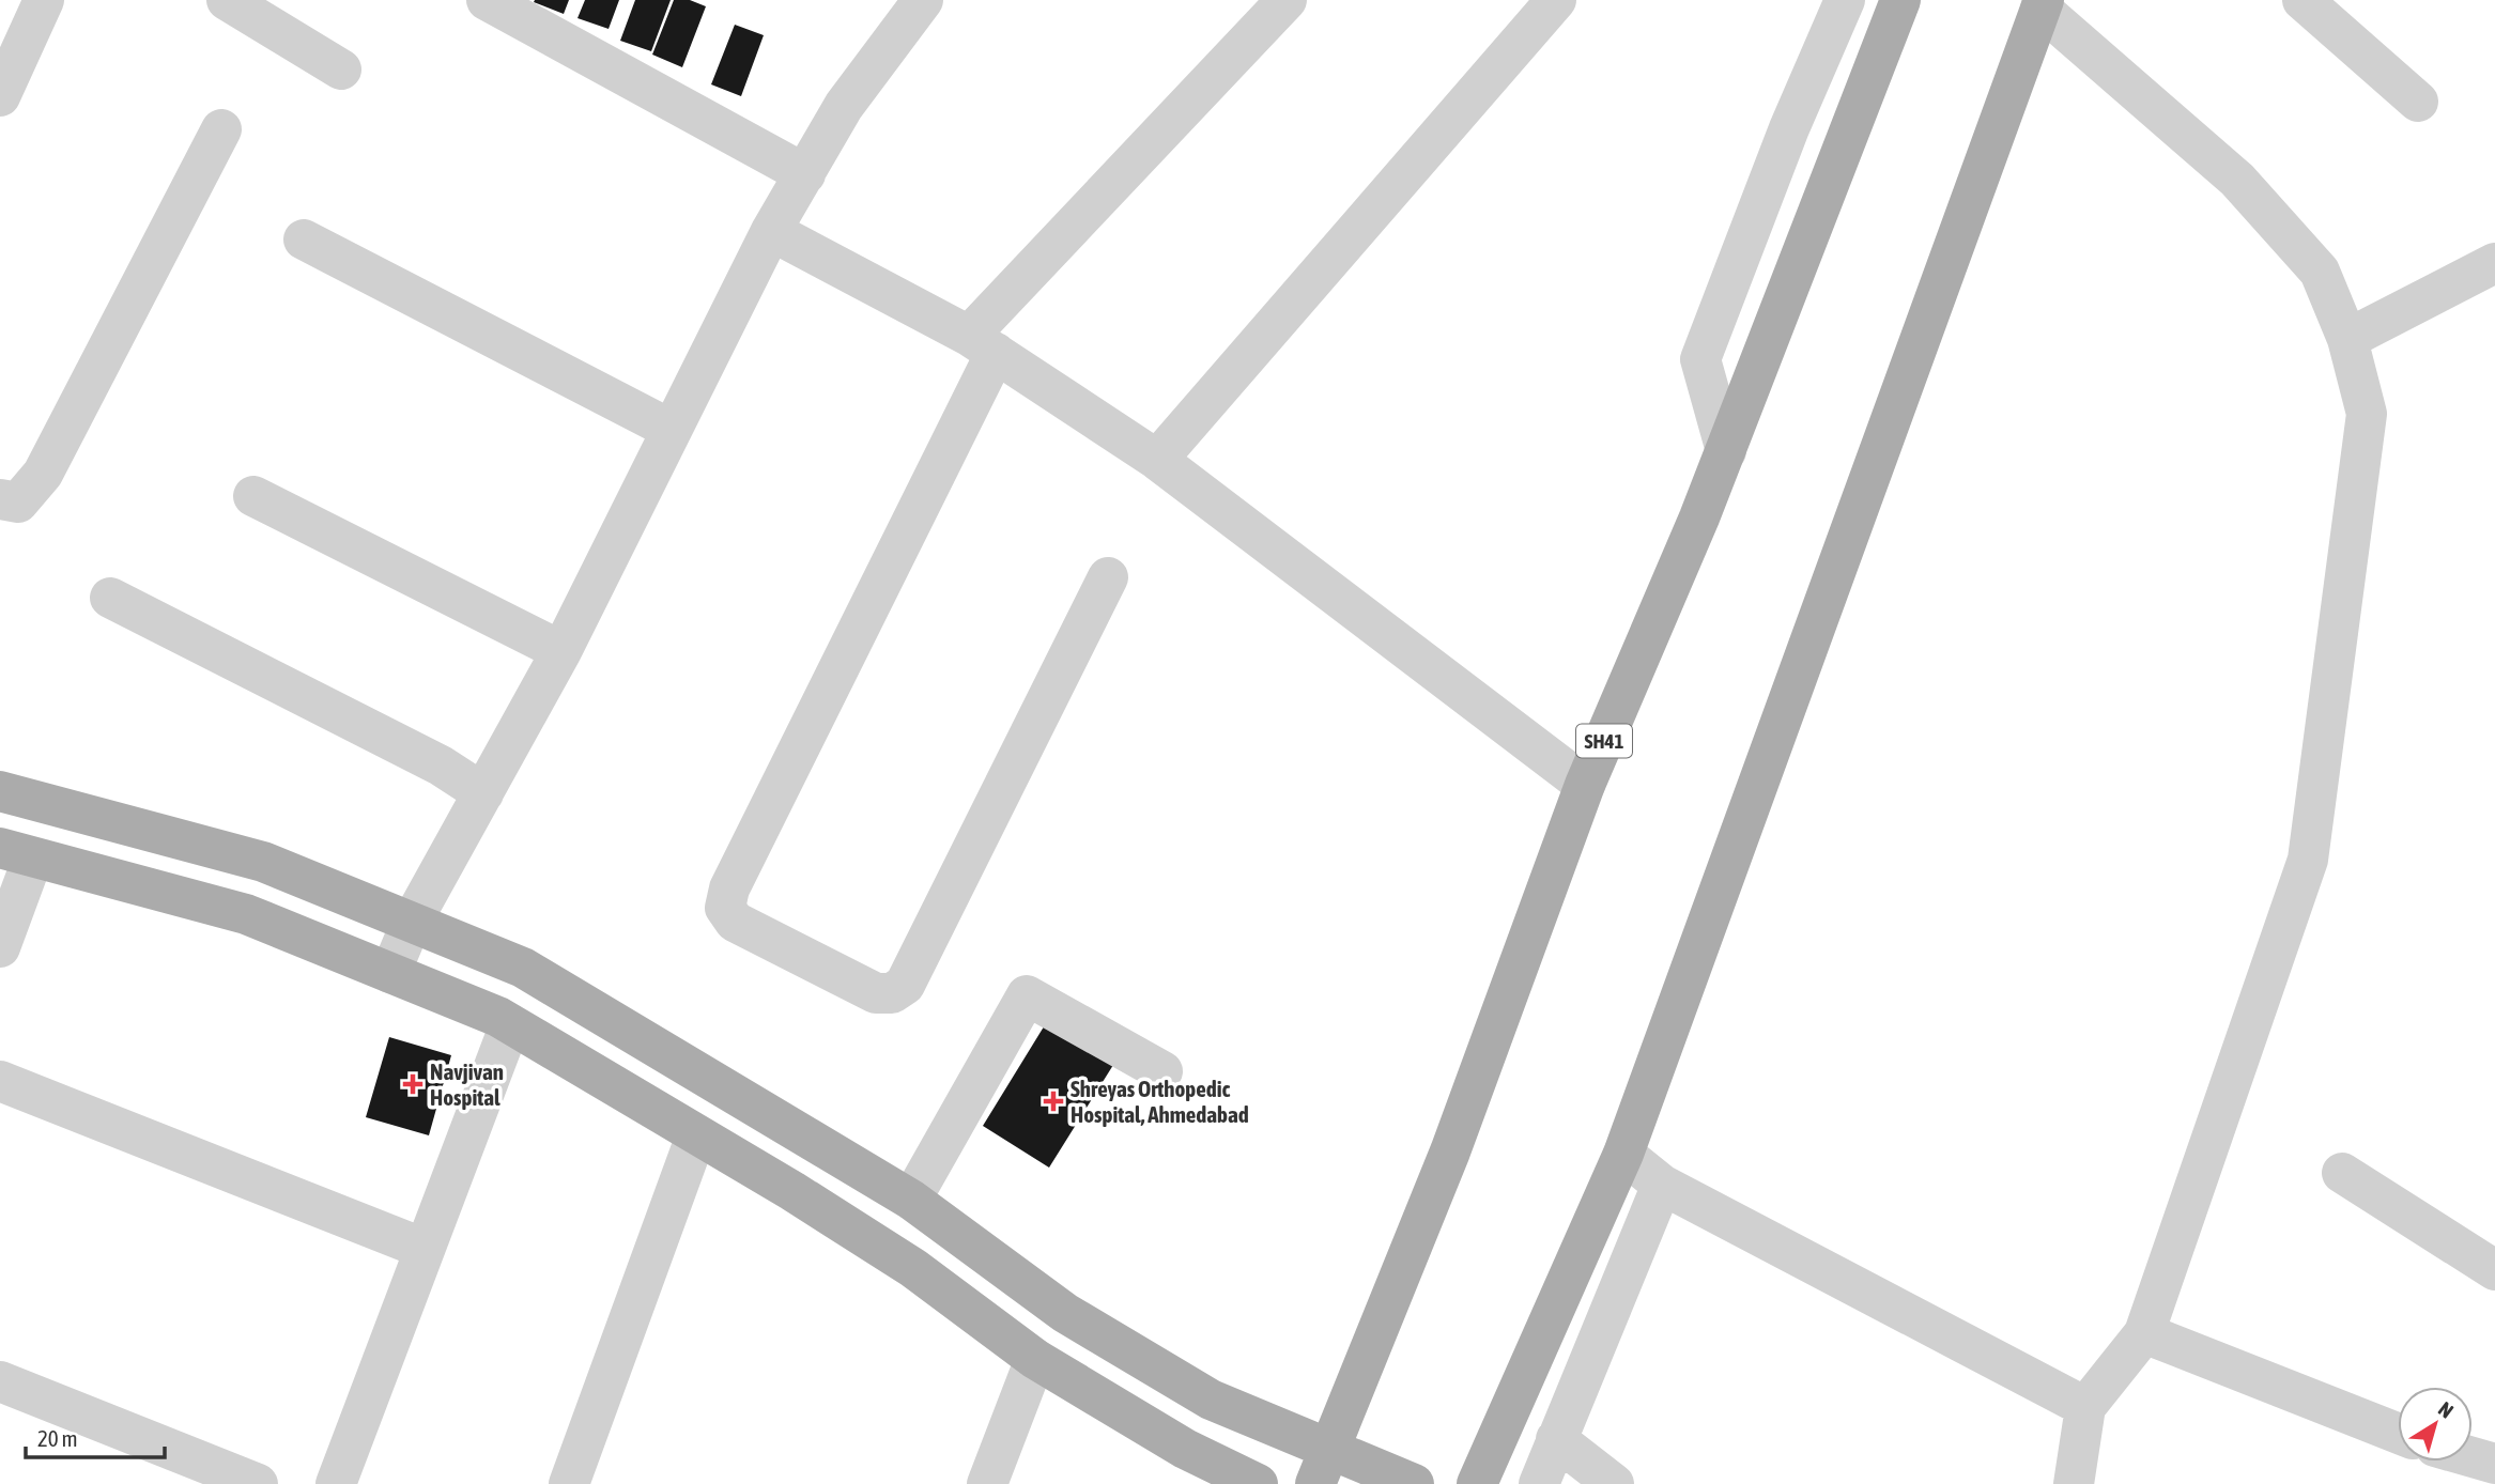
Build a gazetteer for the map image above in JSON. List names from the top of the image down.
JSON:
{
  "streets": {
    "main road": ["SH41"]
  },
  "places": {
    "health": ["Navjivan Hospital", "Shreyas Orthopedic Hospital, Ahmedabad"]
  },
  "scale_bar": "20 m",
  "north": "top right"
}
